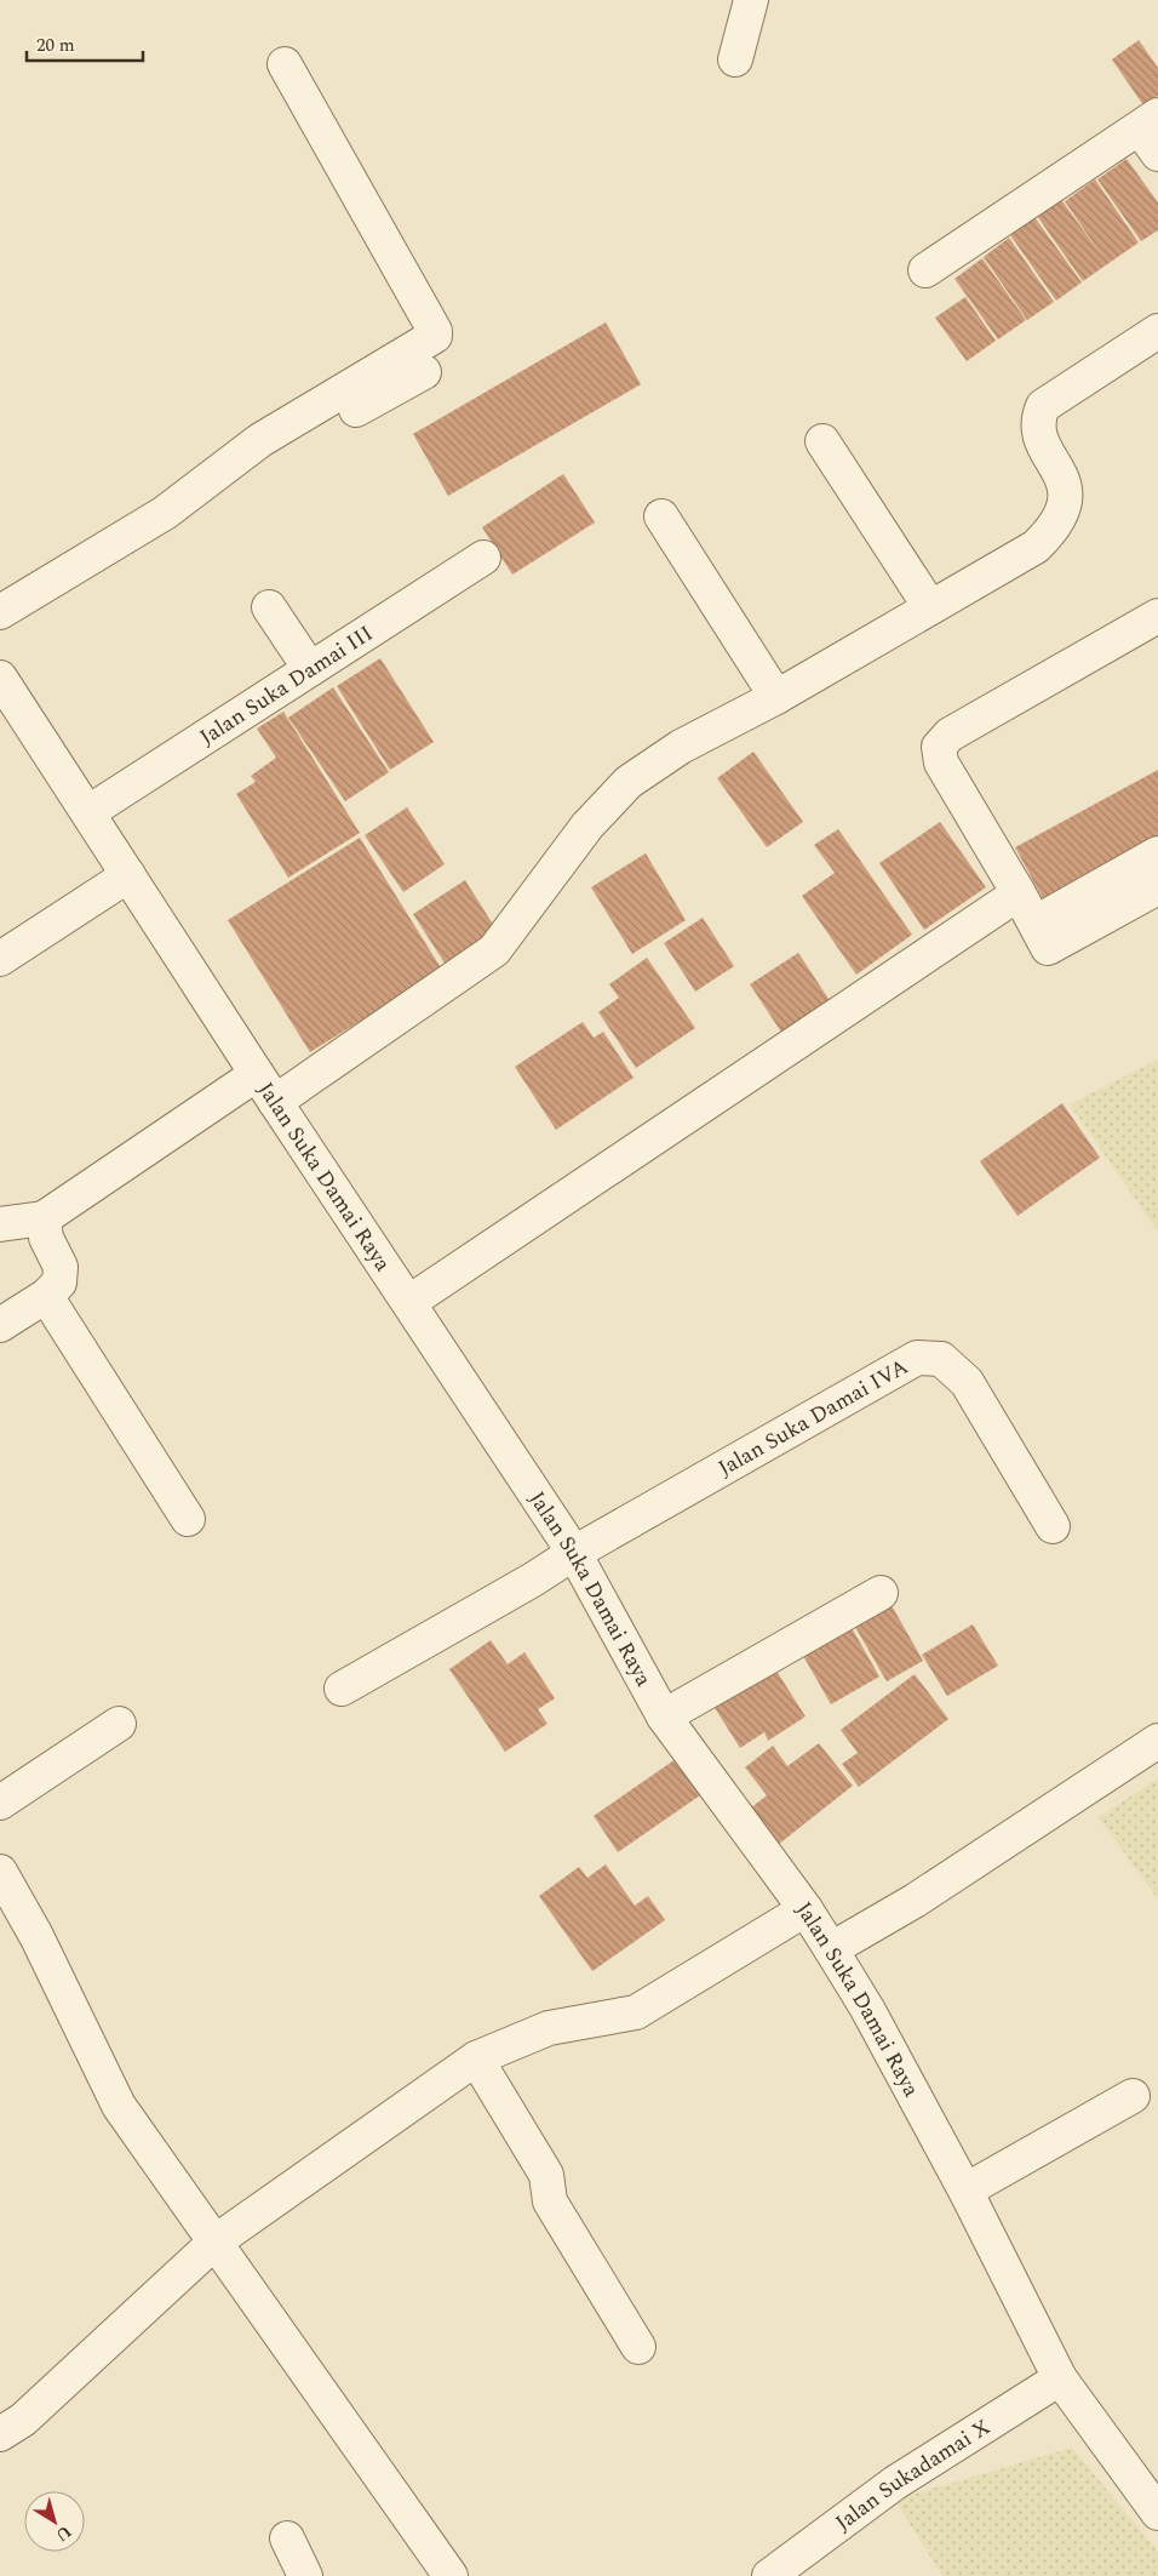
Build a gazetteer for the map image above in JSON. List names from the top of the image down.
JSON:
{
  "streets": {
    "street": [
      "Jalan Suka Damai III",
      "Jalan Suka Damai Raya",
      "Jalan Suka Damai IVA",
      "Jalan Sukadamai X"
    ]
  },
  "crossings": [
    ["Jalan Suka Damai III", "Jalan Suka Damai Raya"],
    ["Jalan Suka Damai Raya", "Jalan Suka Damai IVA"],
    ["Jalan Suka Damai Raya", "Jalan Sukadamai X"]
  ],
  "scale_bar": "20 m",
  "north": "bottom right"
}
